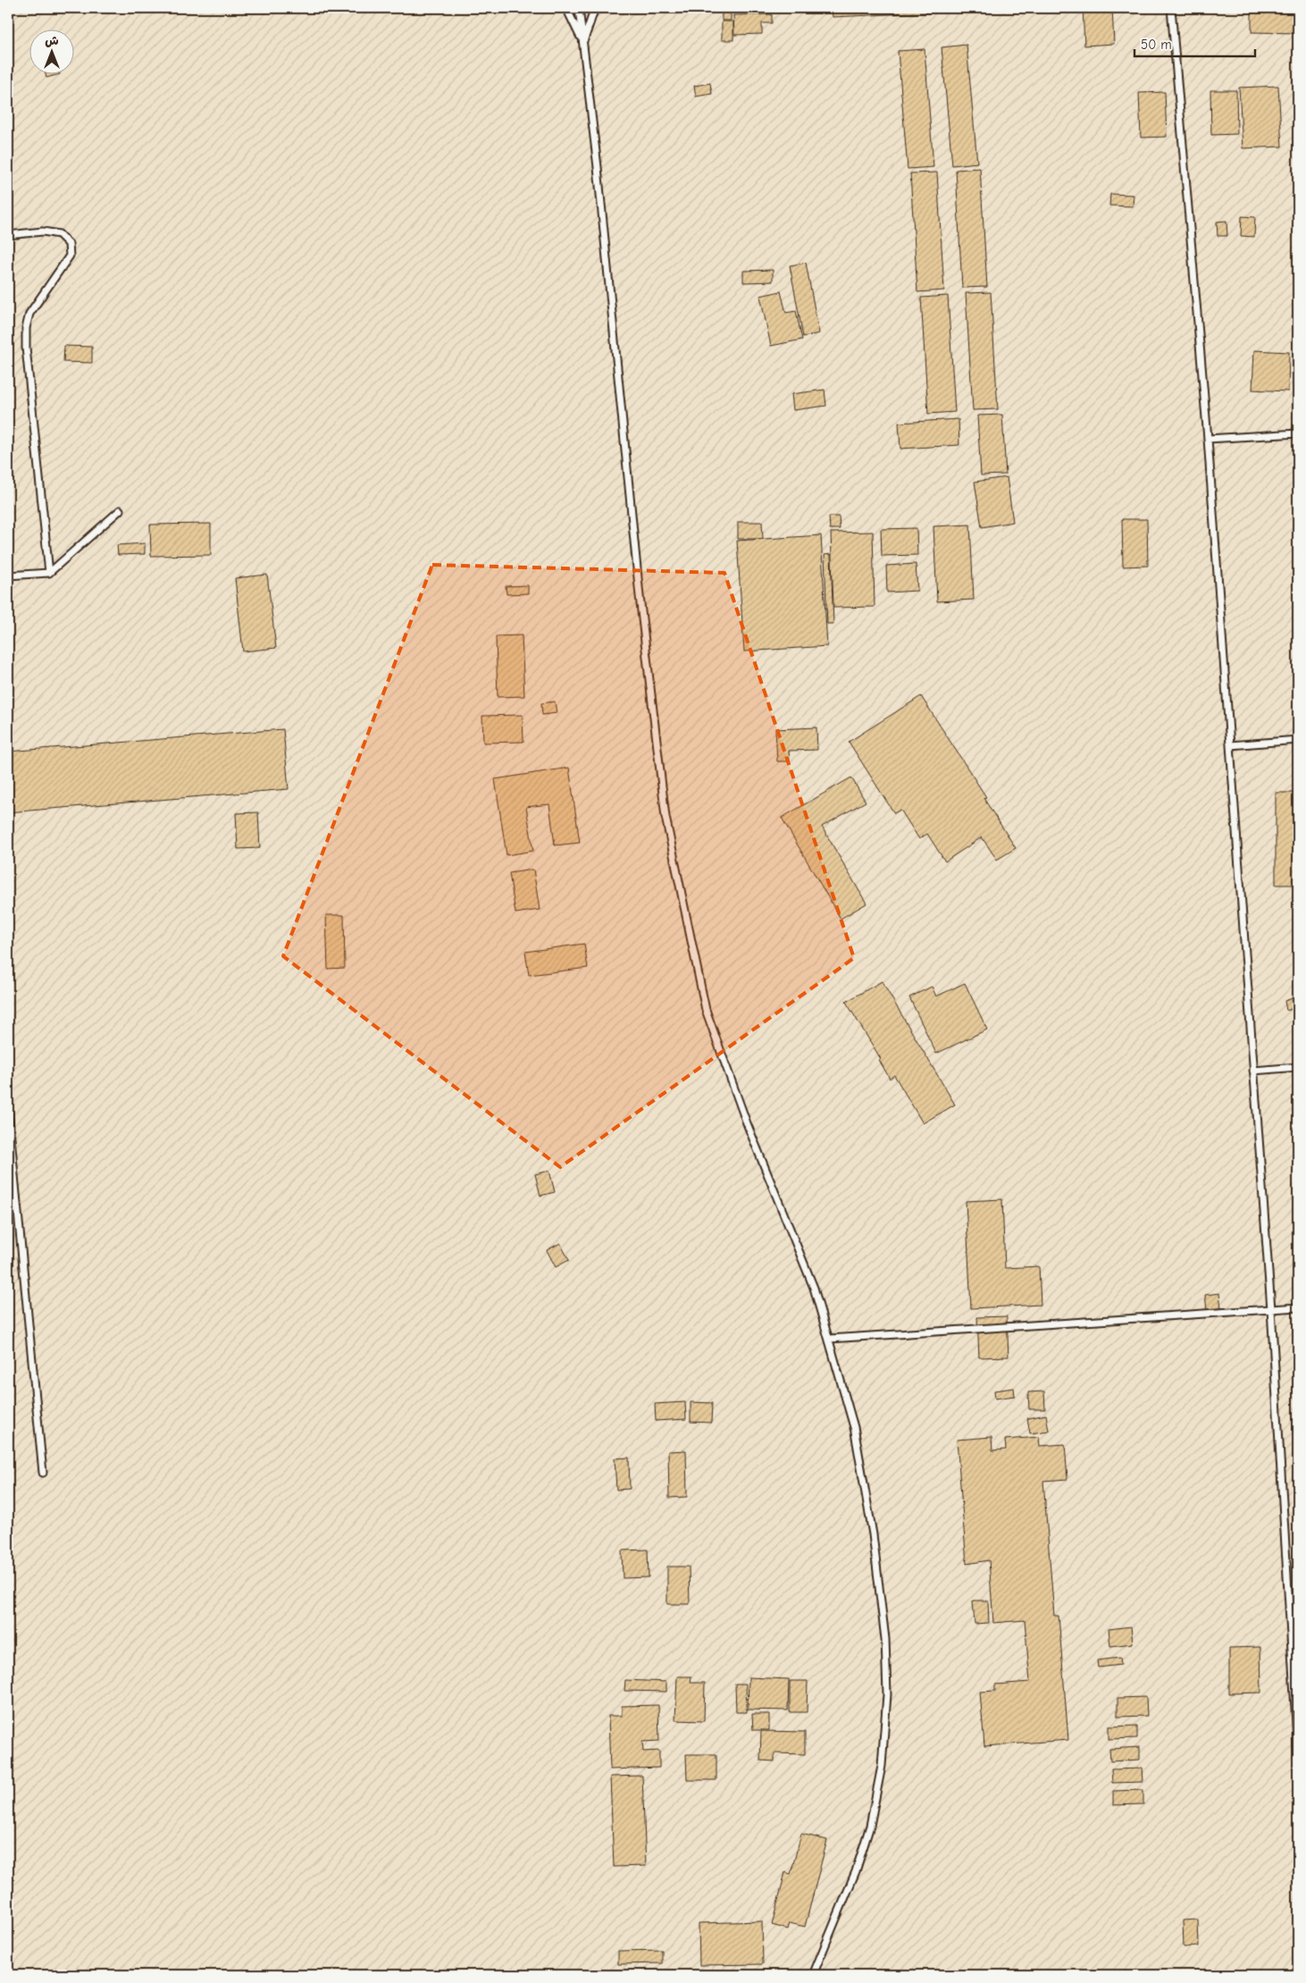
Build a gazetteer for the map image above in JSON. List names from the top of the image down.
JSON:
{
  "scale_bar": "50 m",
  "north": "top"
}
